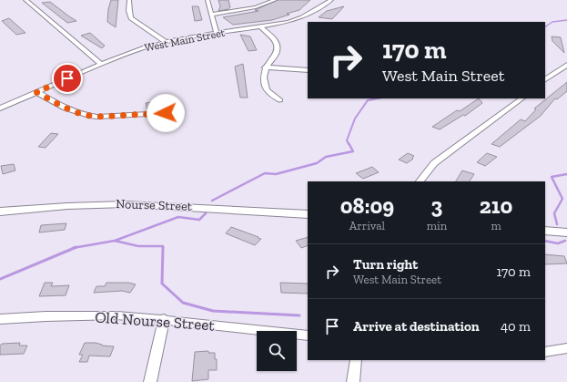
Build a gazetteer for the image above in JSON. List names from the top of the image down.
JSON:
{
  "streets": {
    "main road": ["Nourse Street"],
    "street": ["West Main Street", "Old Nourse Street"]
  },
  "page": {
    "turn": ["170 m", "West Main Street"],
    "eta": [
      "08:09",
      "Arrival",
      "3",
      "min",
      "210",
      "m"
    ],
    "list": [
      {
        "name": "Turn right",
        "note": "West Main Street",
        "value": "170 m"
      },
      {
        "name": "Arrive at destination",
        "value": "40 m"
      }
    ]
  }
}
